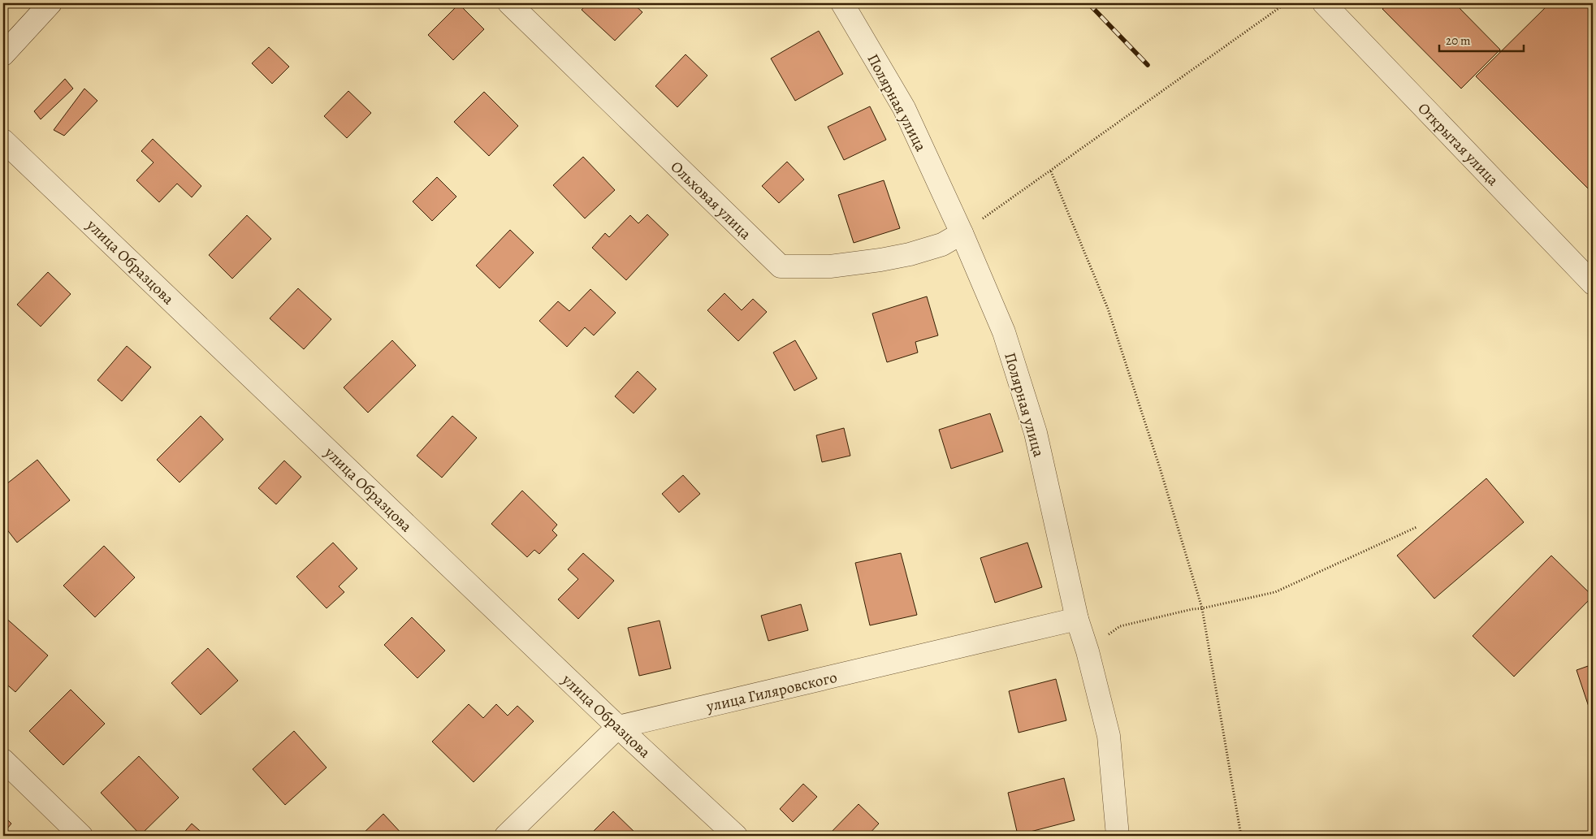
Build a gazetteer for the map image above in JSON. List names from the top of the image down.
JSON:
{
  "streets": {
    "street": [
      "Полярная улица",
      "Открытая улица",
      "Ольховая улица",
      "улица Образцова",
      "улица Гиляровского"
    ]
  },
  "crossings": [
    ["Полярная улица", "Ольховая улица"],
    ["Полярная улица", "улица Гиляровского"],
    ["улица Образцова", "улица Гиляровского"]
  ],
  "scale_bar": "20 m"
}
